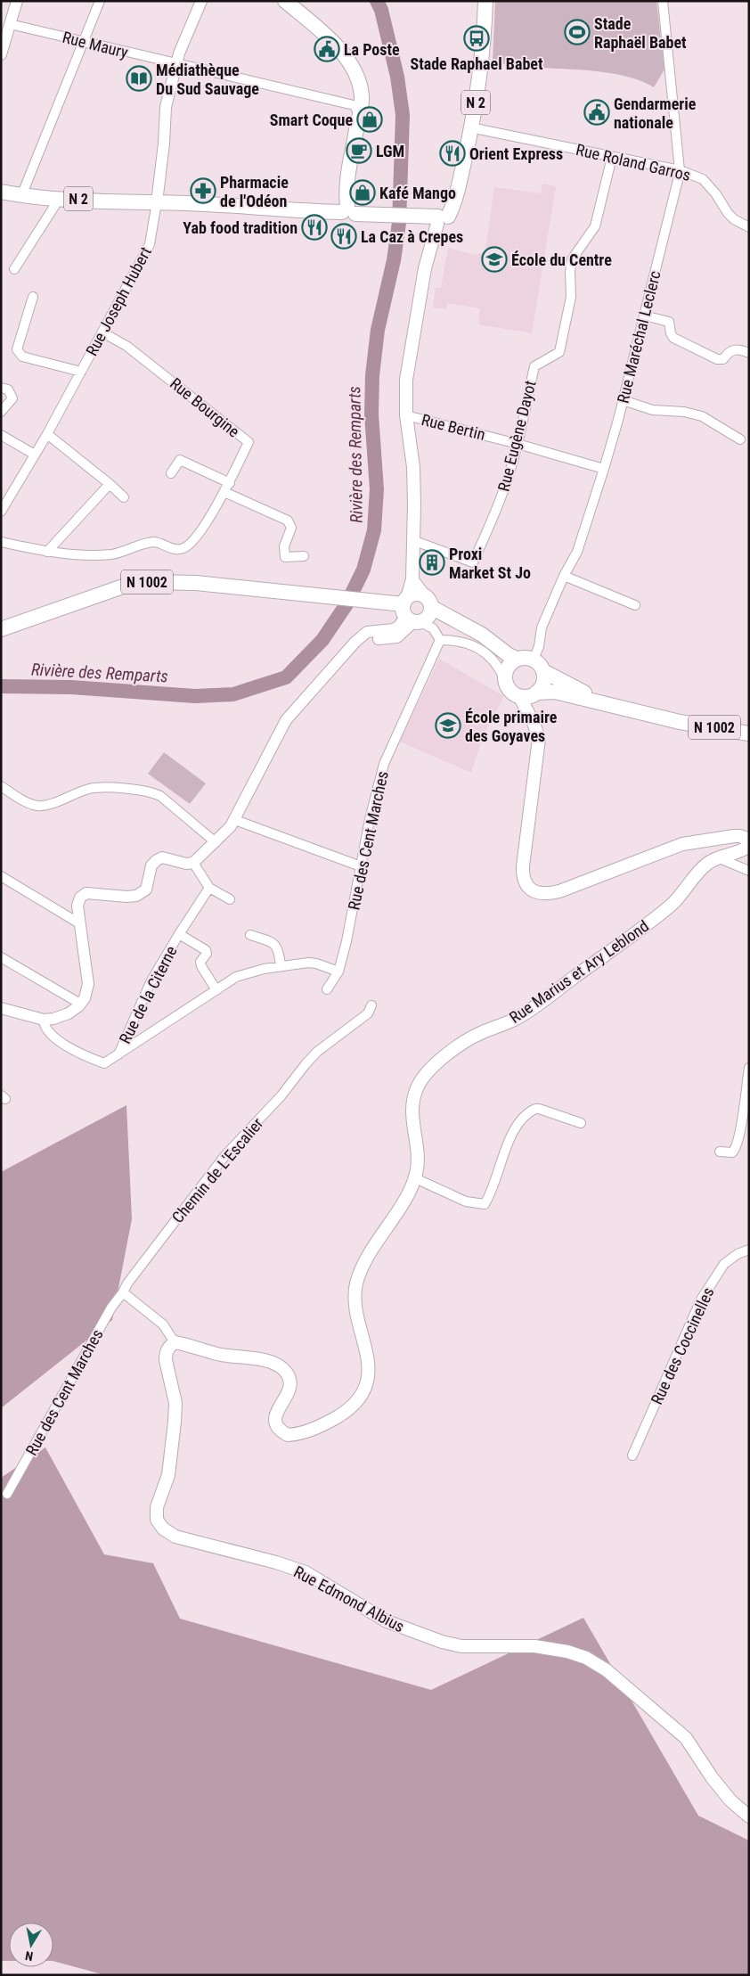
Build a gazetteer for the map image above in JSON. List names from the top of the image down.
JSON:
{
  "streets": {
    "main road": [
      "N 2",
      "N 1002",
      "Rue Marius et Ary Leblond",
      "Rue Edmond Albius"
    ],
    "street": [
      "Rue Maury",
      "Rue Roland Garros",
      "Rue Joseph Hubert",
      "Rue Maréchal Leclerc",
      "Rue Bourgine",
      "Rue Bertin",
      "Rue Eugène Dayot",
      "Rue des Cent Marches",
      "Rue de la Citerne",
      "Chemin de L'Escalier",
      "Rue des Coccinelles"
    ]
  },
  "crossings": [
    ["N 2", "Rue Roland Garros"],
    ["N 2", "Rue Joseph Hubert"],
    ["Rue Roland Garros", "Rue Maréchal Leclerc"],
    ["Rue Roland Garros", "Rue Eugène Dayot"],
    ["Rue Joseph Hubert", "Rue Bourgine"],
    ["Rue Maréchal Leclerc", "Rue Bertin"],
    ["Rue Maréchal Leclerc", "N 1002"],
    ["Rue Bertin", "Rue Eugène Dayot"],
    ["Rue des Cent Marches", "Rue de la Citerne"],
    ["Rue des Cent Marches", "Chemin de L'Escalier"],
    ["Rue Marius et Ary Leblond", "Rue Edmond Albius"]
  ],
  "water": ["Rivière des Remparts"],
  "places": {
    "sports": ["Stade Raphaël Babet"],
    "bus stop": ["Stade Raphael Babet"],
    "public building": ["La Poste", "Gendarmerie nationale"],
    "library": ["Médiathèque Du Sud Sauvage"],
    "shop": ["Smart Coque", "Kafé Mango"],
    "cafe": ["LGM"],
    "restaurant": ["Orient Express", "Yab food tradition", "La Caz à Crepes"],
    "pharmacy": ["Pharmacie de l'Odéon"],
    "school or university": ["École du Centre", "École primaire des Goyaves"],
    "building": ["Proxi Market St Jo"]
  },
  "north": "bottom"
}
